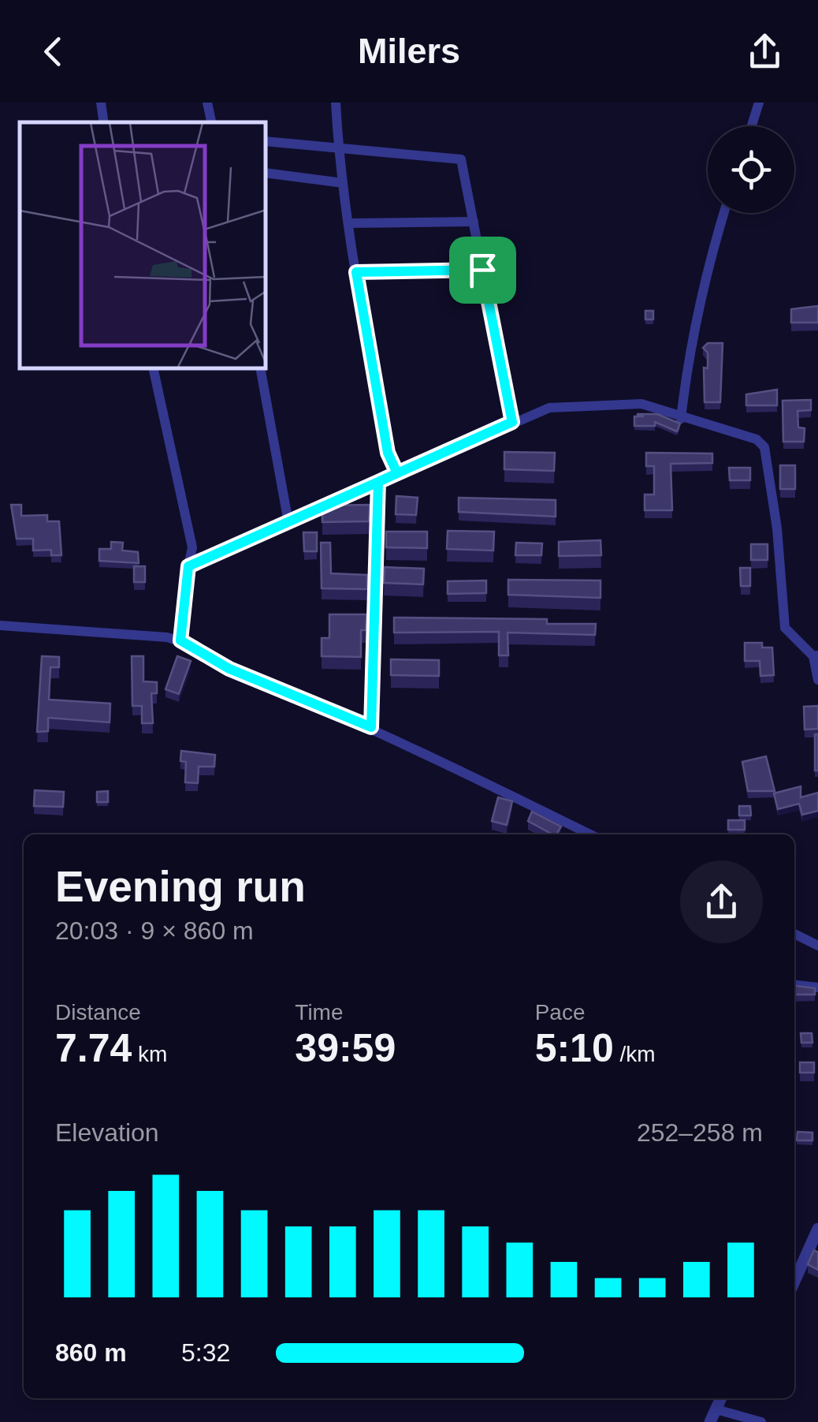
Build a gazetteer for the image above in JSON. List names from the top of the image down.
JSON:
{
  "page": {
    "header": "Milers",
    "heading": ["Evening run", "20:03 · 9 × 860 m"],
    "stats": [
      ["Distance", "7.74 km"],
      ["Time", "39:59"],
      ["Pace", "5:10 /km"]
    ],
    "chart": ["Elevation", "252–258 m"],
    "list": [
      {
        "name": "860 m",
        "note": "5:32"
      }
    ]
  }
}
